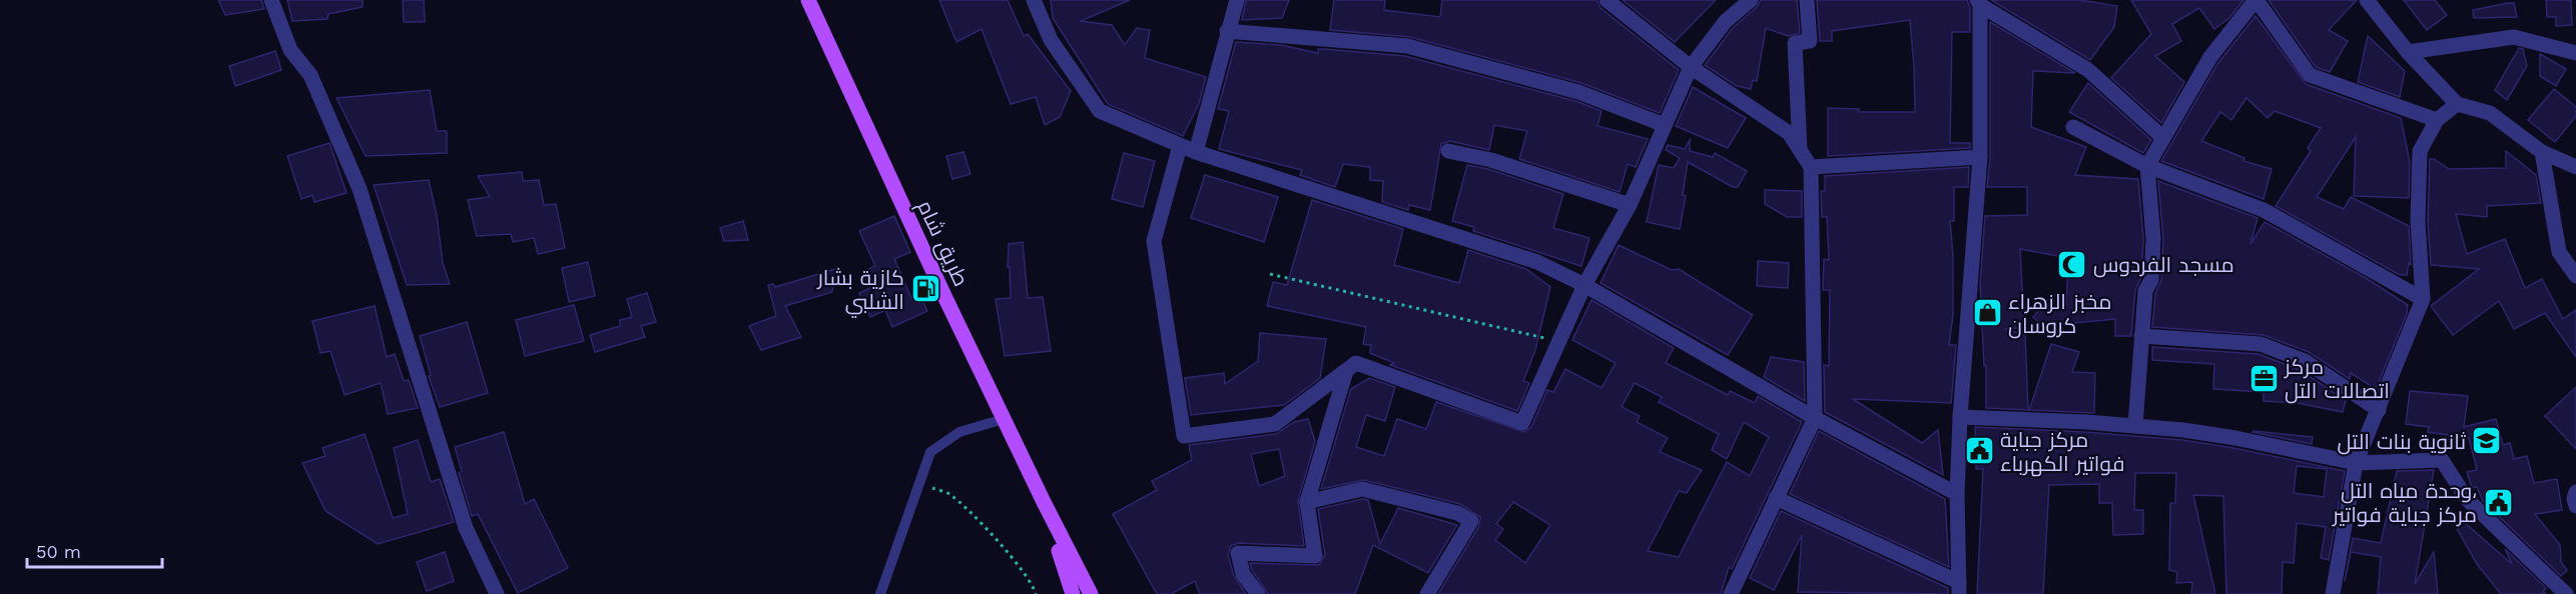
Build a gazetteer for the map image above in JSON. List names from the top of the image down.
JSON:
{
  "streets": {
    "main road": ["طريق شام"]
  },
  "places": {
    "mosque": ["مسجد الفردوس"],
    "fuel station": ["كازية بشار الشلبي"],
    "shop": ["مخبز الزهراء كروسان"],
    "office": ["مركز اتصالات التل"],
    "school or university": ["ثانوية بنات التل"],
    "public building": ["مركز جباية فواتير الكهرباء", "وحدة مياه التل، مركز جباية فواتير"]
  },
  "scale_bar": "50 m"
}
